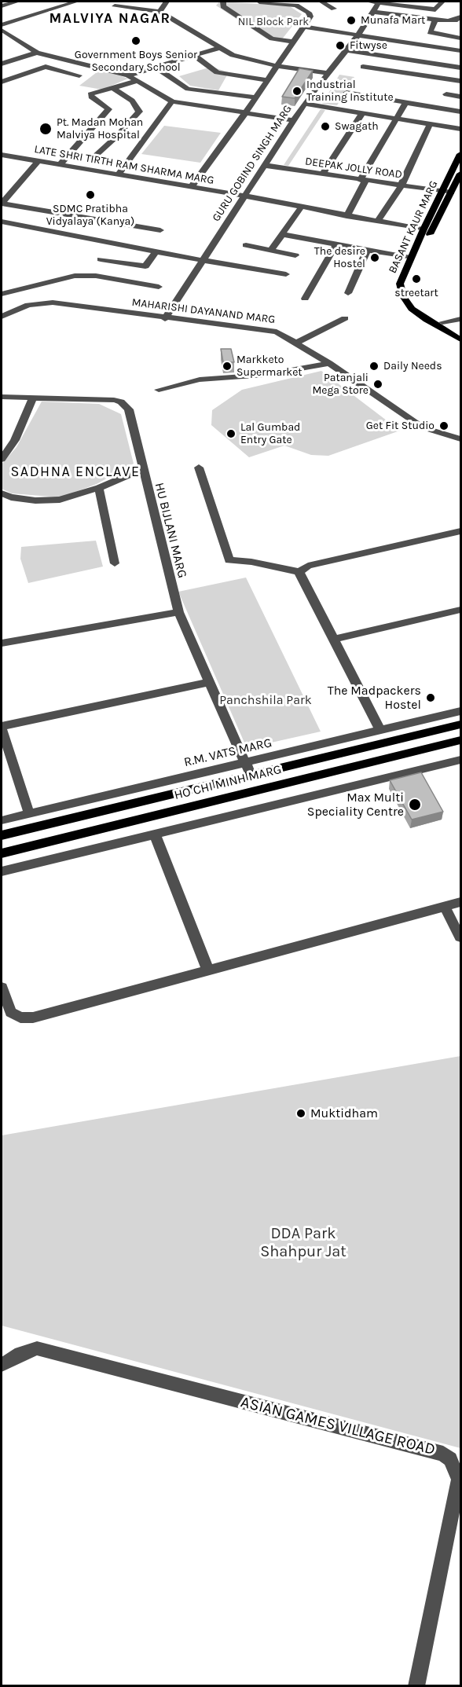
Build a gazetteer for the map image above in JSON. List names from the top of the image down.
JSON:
{
  "streets": {
    "main road": ["BASANT KAUR MARG", "HO CHI MINH MARG"],
    "street": [
      "GURU GOBIND SINGH MARG",
      "LATE SHRI TIRTH RAM SHARMA MARG",
      "DEEPAK JOLLY ROAD",
      "MAHARISHI DAYANAND MARG",
      "HU BIJLANI MARG",
      "R.M. VATS MARG",
      "ASIAN GAMES VILLAGE ROAD"
    ]
  },
  "crossings": [
    ["GURU GOBIND SINGH MARG", "LATE SHRI TIRTH RAM SHARMA MARG"],
    ["GURU GOBIND SINGH MARG", "DEEPAK JOLLY ROAD"],
    ["GURU GOBIND SINGH MARG", "MAHARISHI DAYANAND MARG"],
    ["LATE SHRI TIRTH RAM SHARMA MARG", "BASANT KAUR MARG"],
    ["DEEPAK JOLLY ROAD", "BASANT KAUR MARG"],
    ["HU BIJLANI MARG", "R.M. VATS MARG"],
    ["HU BIJLANI MARG", "HO CHI MINH MARG"]
  ],
  "districts": ["MALVIYA NAGAR", "SADHNA ENCLAVE"],
  "parks": ["NIL Block Park", "Panchshila Park", "DDA Park Shahpur Jat"],
  "places": [
    "Munafa Mart",
    "Government Boys Senior Secondary School",
    "Fitwyse",
    "Industrial Training Institute",
    "Swagath",
    "Pt. Madan Mohan Malviya Hospital",
    "SDMC Pratibha Vidyalaya (Kanya)",
    "The desire Hostel",
    "streetart",
    "Markketo Supermarket",
    "Daily Needs",
    "Patanjali Mega Store",
    "Get Fit Studio",
    "Lal Gumbad Entry Gate",
    "The Madpackers Hostel",
    "Max Multi Speciality Centre",
    "Muktidham"
  ]
}
